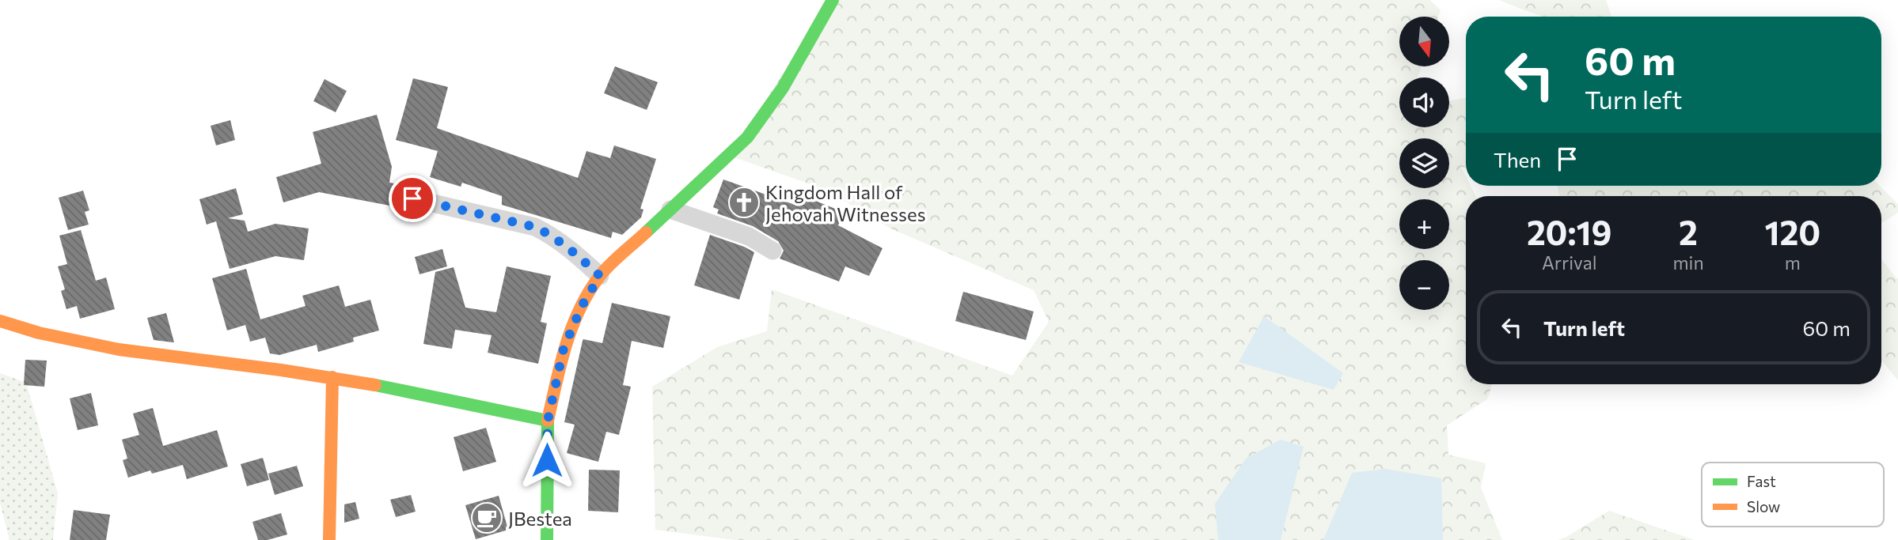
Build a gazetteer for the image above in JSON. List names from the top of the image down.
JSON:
{
  "places": {
    "church": ["Kingdom Hall of Jehovah Witnesses"],
    "cafe": ["JBestea"]
  },
  "legend": ["Fast", "Slow"],
  "north": "bottom",
  "page": {
    "map_buttons": ["+", "−"],
    "turn": ["60 m", "Turn left"],
    "then": "Then",
    "eta": [
      "20:19",
      "Arrival",
      "2",
      "min",
      "120",
      "m"
    ],
    "list": [
      {
        "name": "Turn left",
        "value": "60 m"
      }
    ]
  }
}
